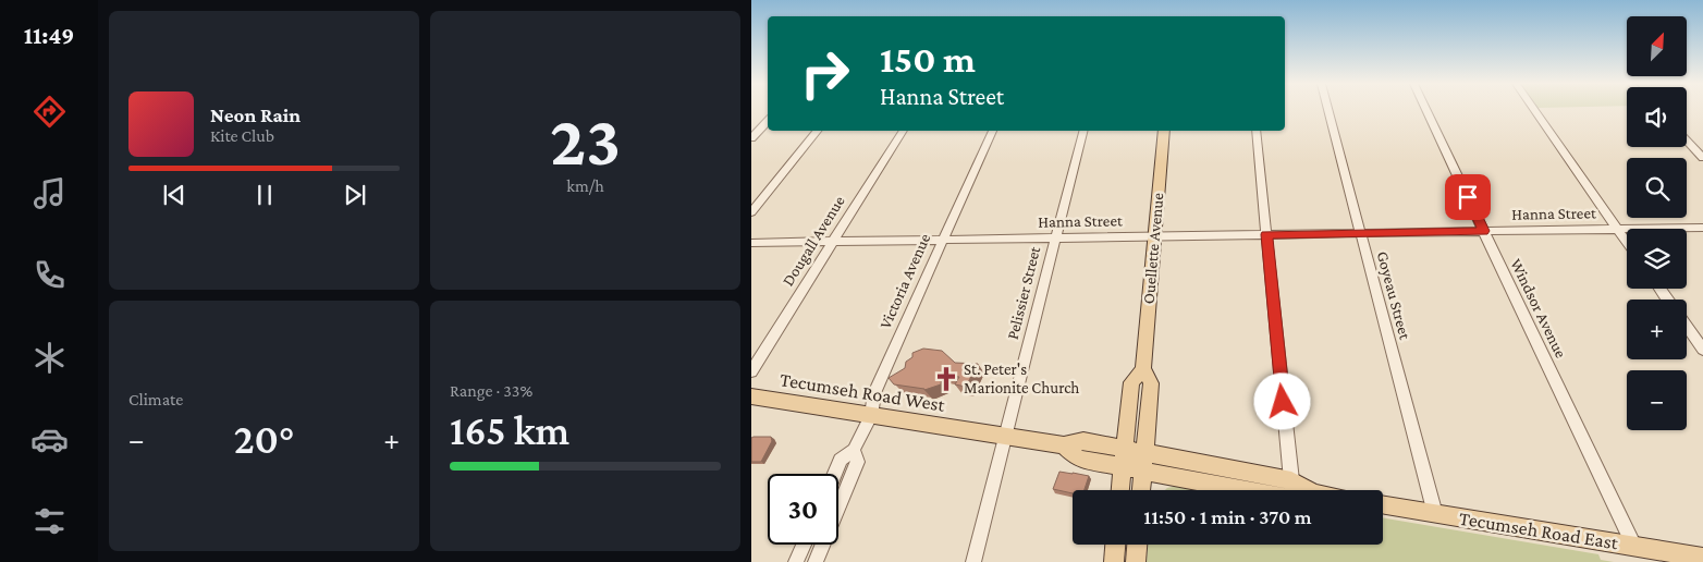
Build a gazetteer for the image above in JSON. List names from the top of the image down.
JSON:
{
  "streets": {
    "main road": ["Ouellette Avenue", "Tecumseh Road West", "Tecumseh Road East"],
    "street": [
      "Hanna Street",
      "Dougall Avenue",
      "Victoria Avenue",
      "Pelissier Street",
      "Goyeau Street",
      "Windsor Avenue"
    ]
  },
  "crossings": [
    ["Hanna Street", "Dougall Avenue"],
    ["Hanna Street", "Ouellette Avenue"],
    ["Hanna Street", "Victoria Avenue"],
    ["Hanna Street", "Pelissier Street"],
    ["Hanna Street", "Goyeau Street"],
    ["Hanna Street", "Windsor Avenue"],
    ["Ouellette Avenue", "Tecumseh Road West"],
    ["Victoria Avenue", "Tecumseh Road West"],
    ["Pelissier Street", "Tecumseh Road West"],
    ["Goyeau Street", "Tecumseh Road East"],
    ["Windsor Avenue", "Tecumseh Road East"]
  ],
  "places": {
    "church": ["St. Peter's Marionite Church"]
  },
  "north": "top right",
  "page": {
    "tabs": "11:49",
    "tile": [
      ["23", "km/h"],
      "Climate",
      ["Range · 33%", "165 km"]
    ],
    "map_buttons": ["+", "−"],
    "turn": ["150 m", "Hanna Street"],
    "song": ["Neon Rain", "Kite Club"],
    "heat": ["−", "20°", "+"],
    "limit": "30",
    "trip": "11:50 · 1 min · 370 m"
  }
}
